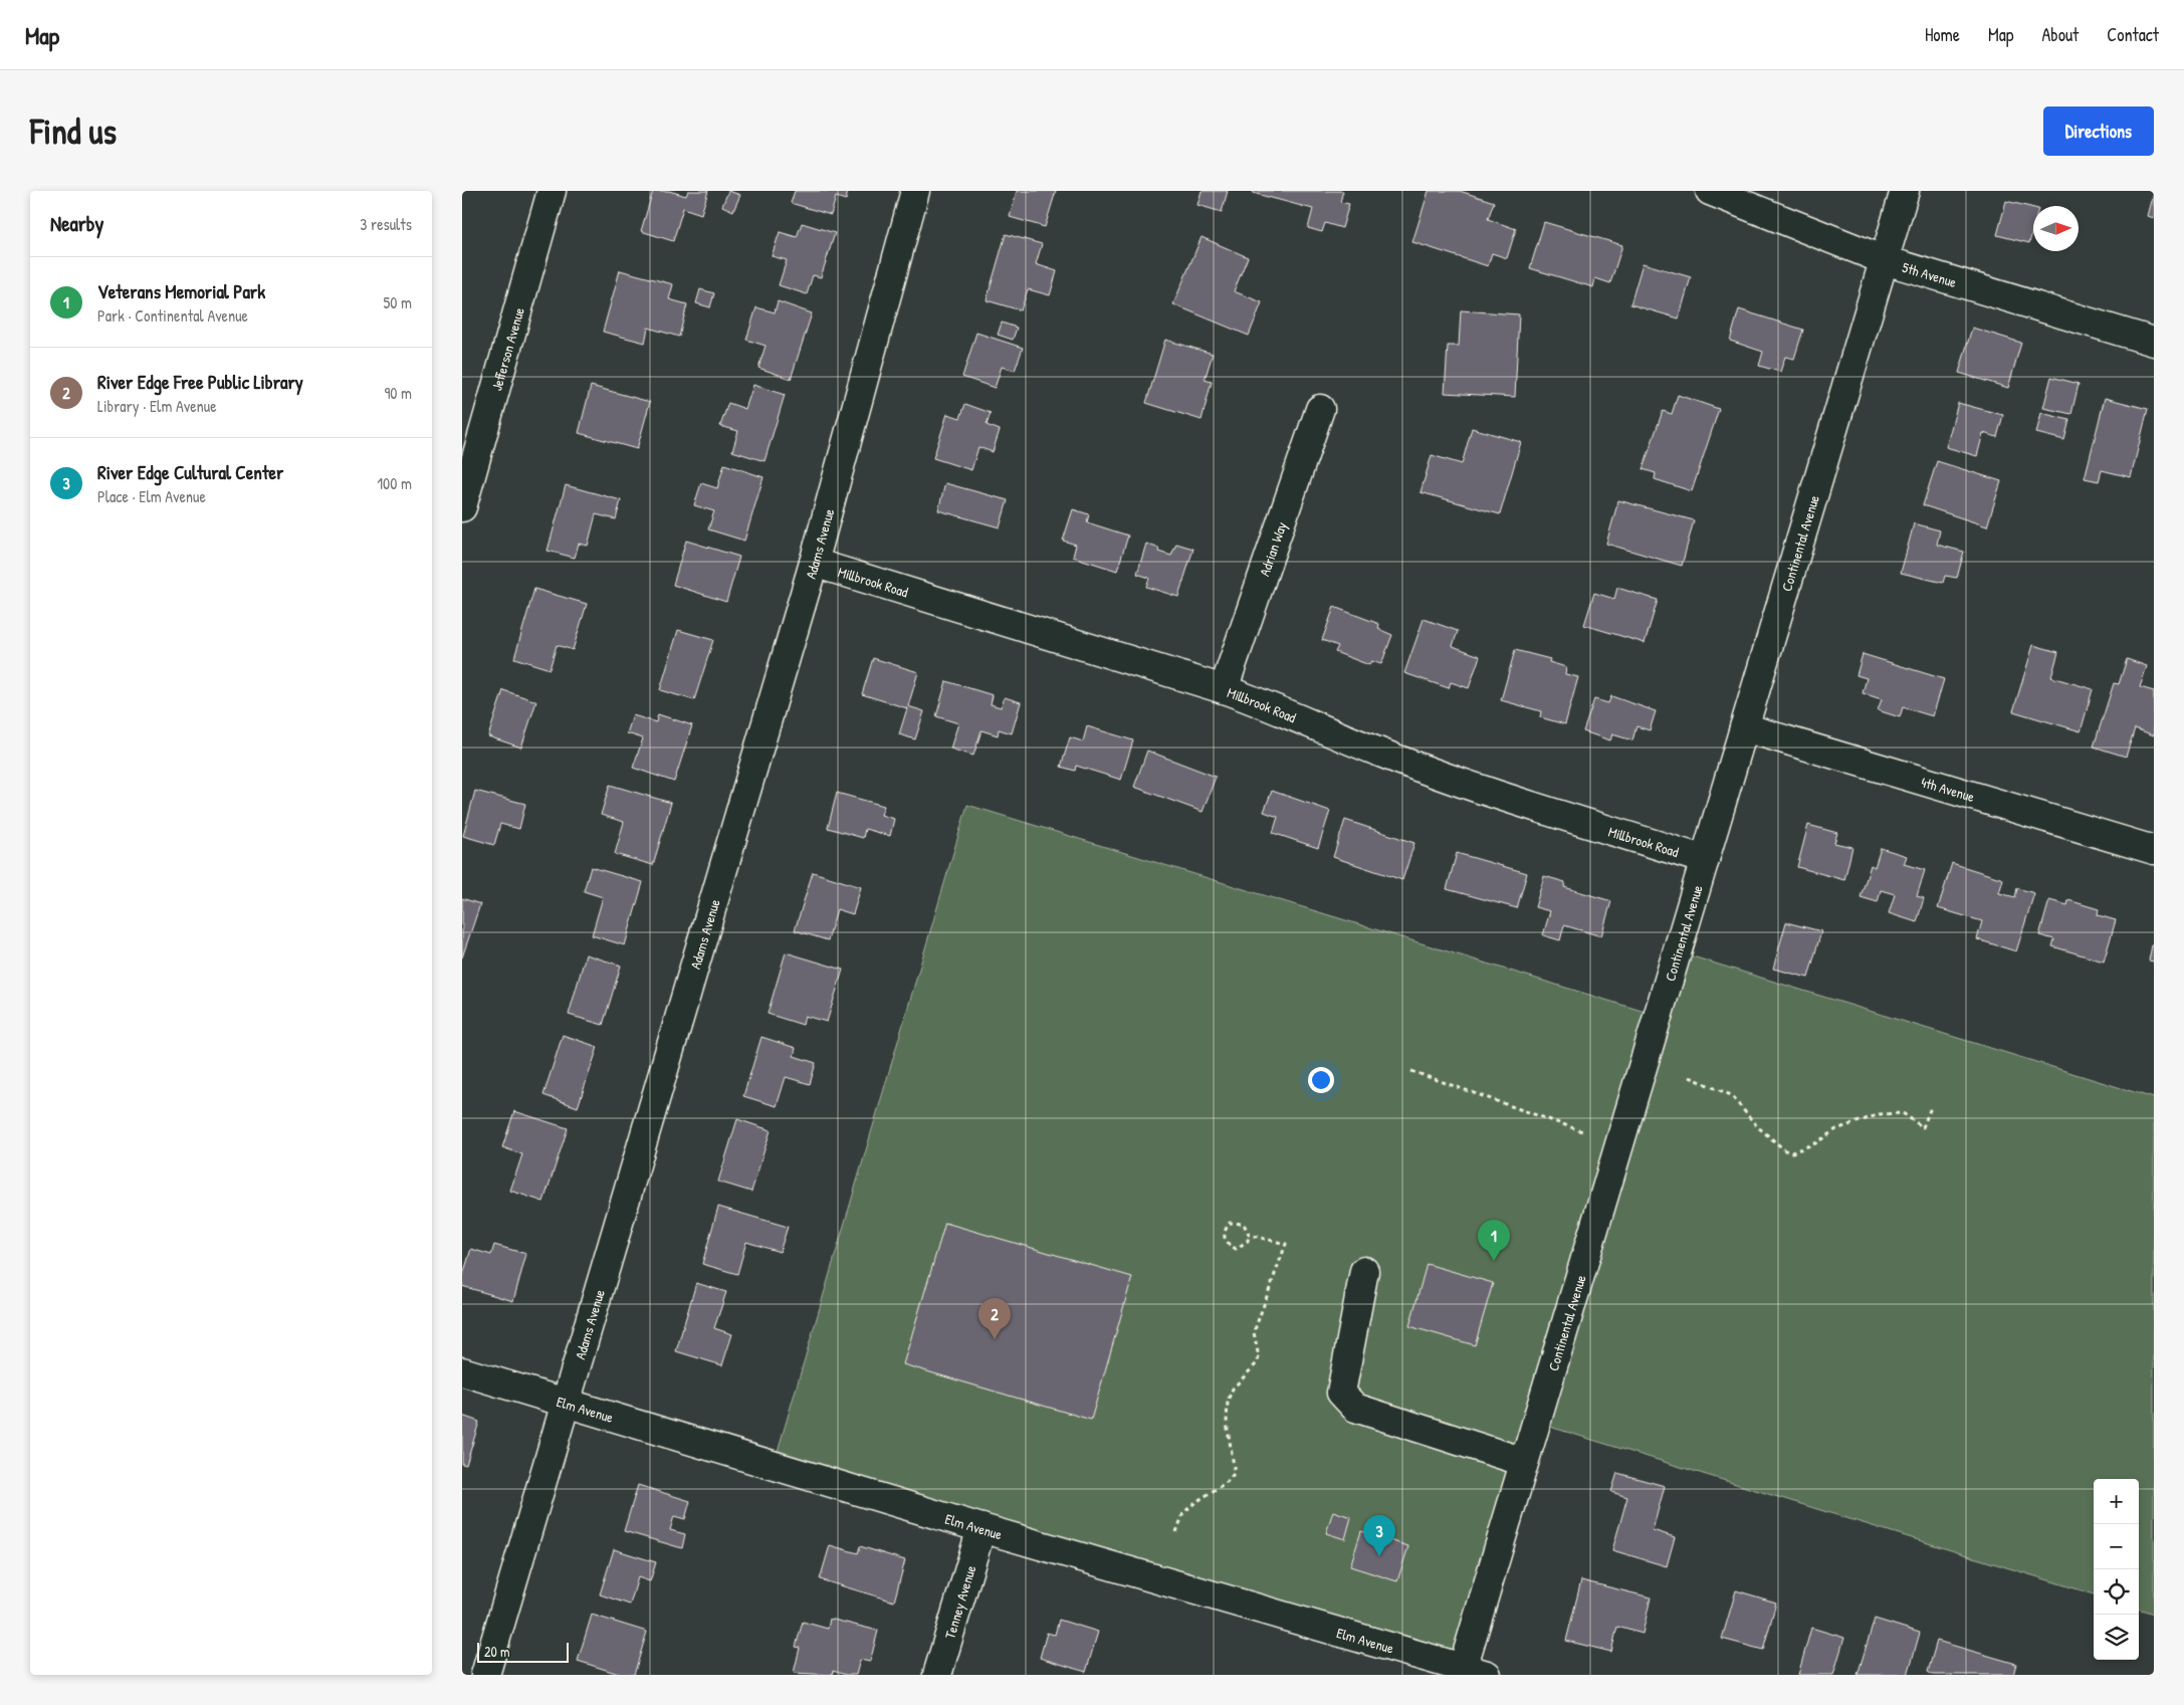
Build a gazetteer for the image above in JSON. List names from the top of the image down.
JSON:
{
  "streets": {
    "street": [
      "5th Avenue",
      "Jefferson Avenue",
      "Adams Avenue",
      "Continental Avenue",
      "Adrian Way",
      "Millbrook Road",
      "4th Avenue",
      "Elm Avenue",
      "Tenney Avenue"
    ]
  },
  "crossings": [
    ["5th Avenue", "Continental Avenue"],
    ["Adams Avenue", "Millbrook Road"],
    ["Adams Avenue", "Elm Avenue"],
    ["Continental Avenue", "Millbrook Road"],
    ["Continental Avenue", "4th Avenue"],
    ["Continental Avenue", "Elm Avenue"],
    ["Adrian Way", "Millbrook Road"],
    ["Elm Avenue", "Tenney Avenue"]
  ],
  "scale_bar": "20 m",
  "north": "right",
  "page": {
    "header": "Map",
    "nav": [
      "Home",
      "Map",
      "About",
      "Contact"
    ],
    "buttons": "Directions",
    "title": "Find us",
    "heading": ["Nearby", "3 results"],
    "list": [
      {
        "mark": "1",
        "name": "Veterans Memorial Park",
        "note": "Park · Continental Avenue",
        "value": "50 m"
      },
      {
        "mark": "2",
        "name": "River Edge Free Public Library",
        "note": "Library · Elm Avenue",
        "value": "90 m"
      },
      {
        "mark": "3",
        "name": "River Edge Cultural Center",
        "note": "Place · Elm Avenue",
        "value": "100 m"
      }
    ],
    "pins": ["1", "2", "3"],
    "map_buttons": ["+", "−"],
    "scale": "20 m"
  }
}
